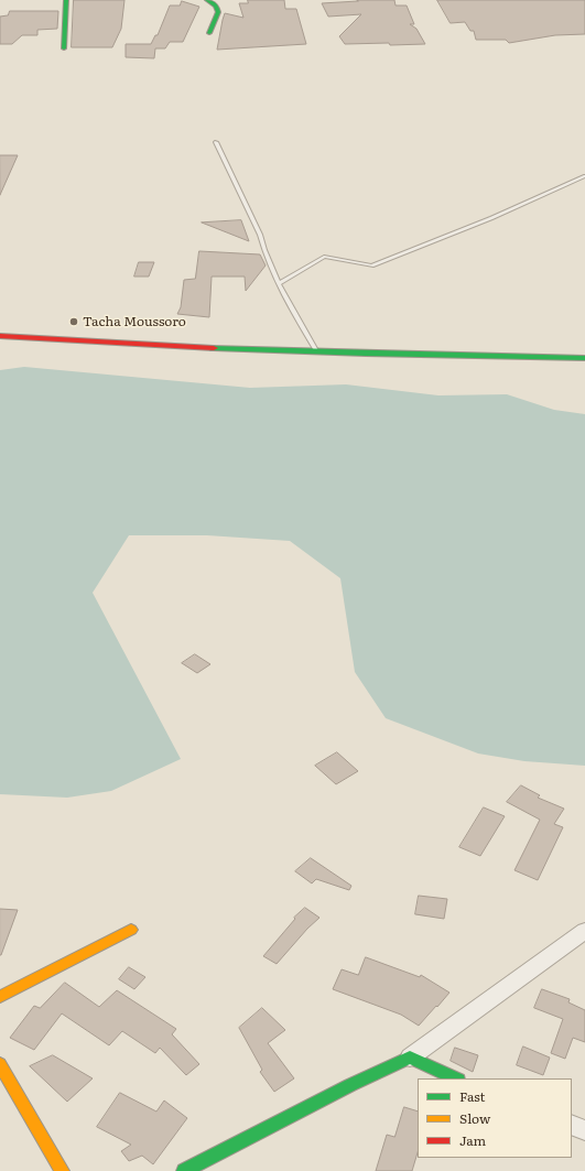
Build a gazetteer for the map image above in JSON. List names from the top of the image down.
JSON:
{
  "places": ["Tacha Moussoro"],
  "legend": ["Fast", "Slow", "Jam"]
}
